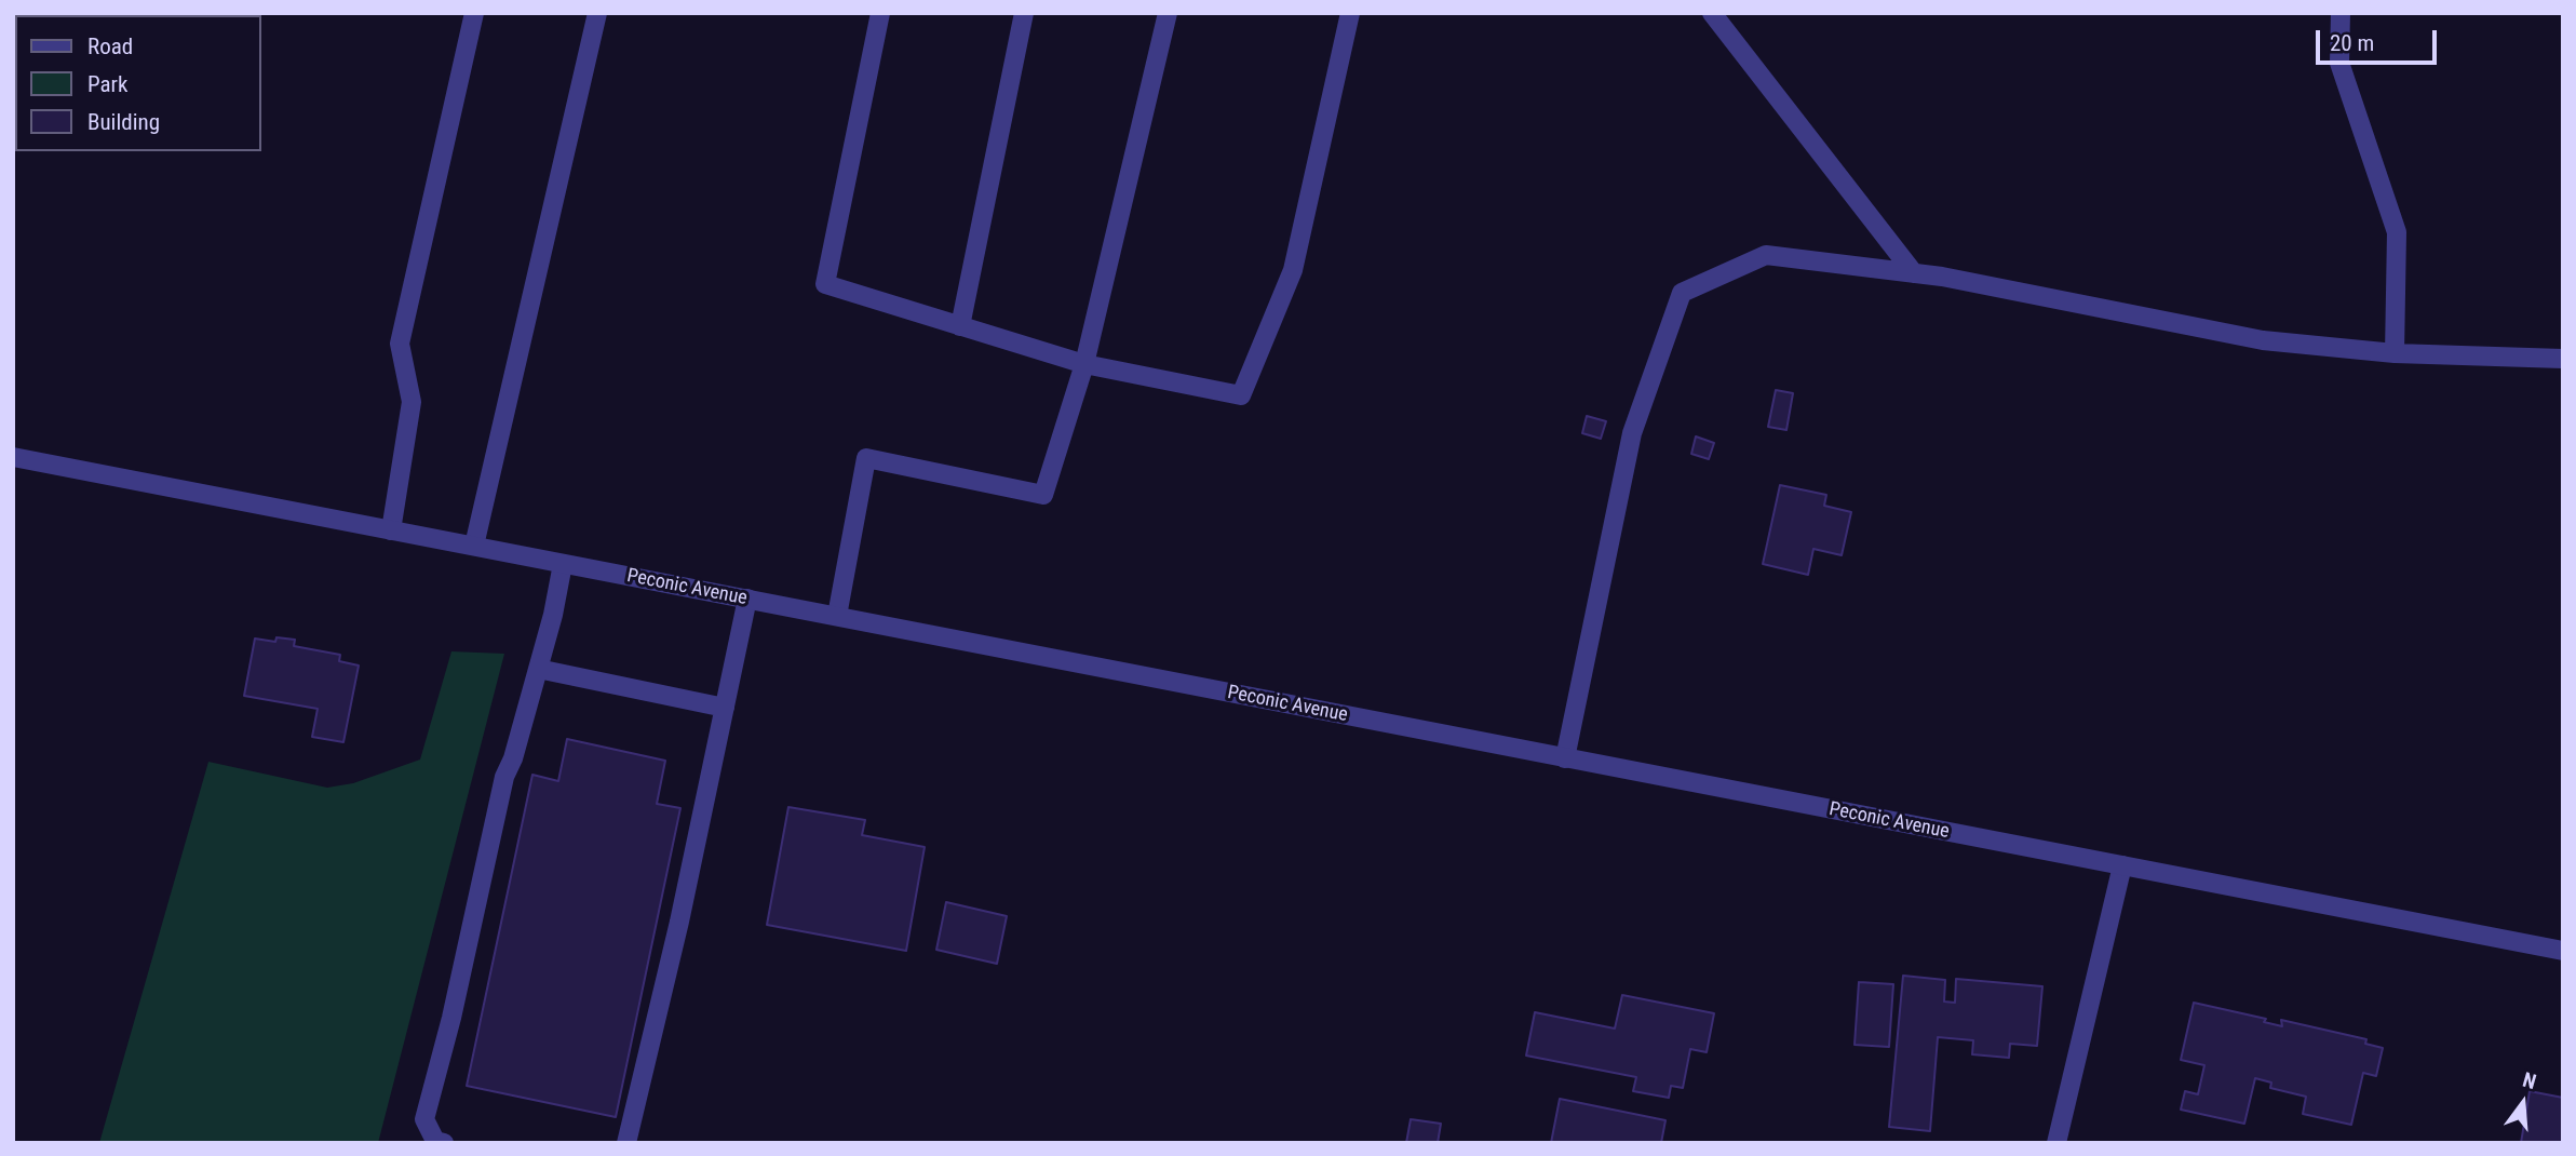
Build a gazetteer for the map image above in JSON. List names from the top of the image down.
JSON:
{
  "streets": {
    "street": ["Peconic Avenue"]
  },
  "legend": ["Road", "Park", "Building"],
  "scale_bar": "20 m",
  "north": "top"
}
